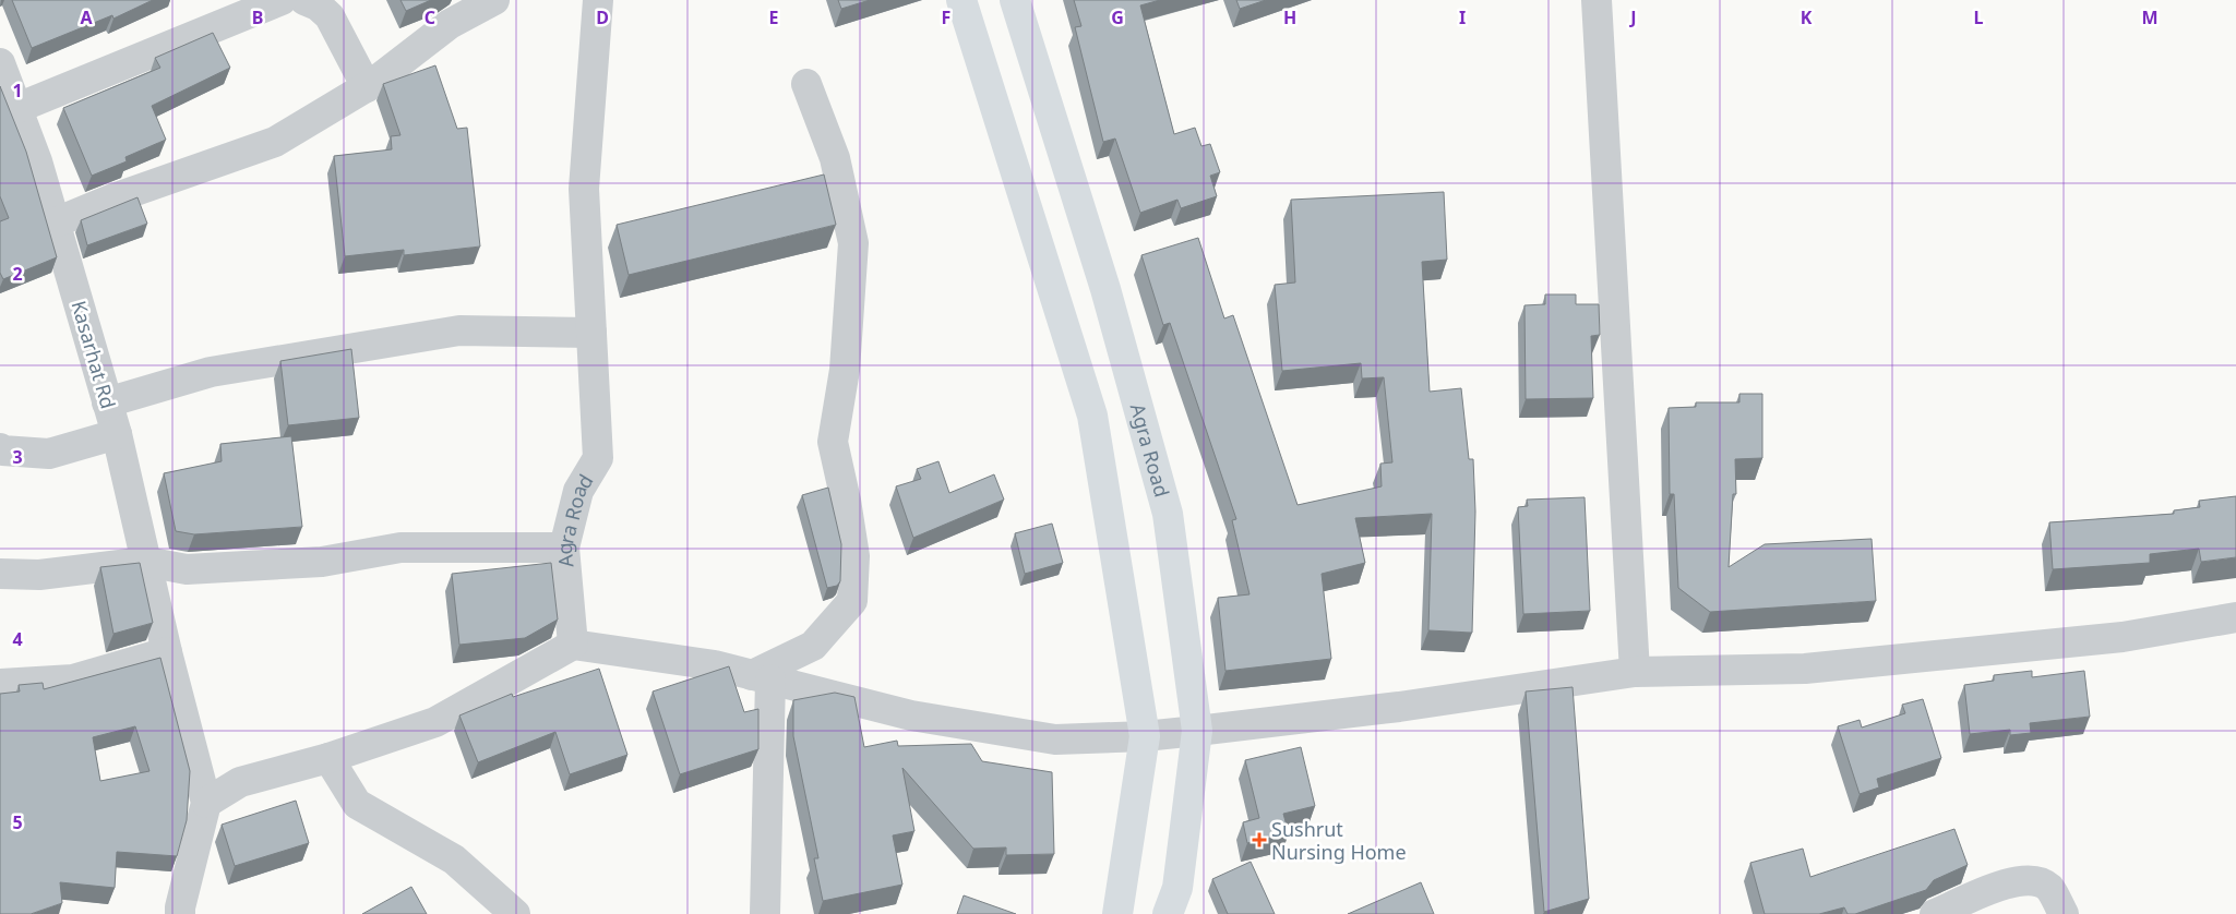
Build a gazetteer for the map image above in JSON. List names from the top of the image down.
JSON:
{
  "streets": {
    "main road": ["Agra Road"],
    "street": ["Kasarhat Rd"]
  },
  "places": {
    "health": ["Sushrut Nursing Home"]
  },
  "grid": {
    "columns": [
      "A",
      "B",
      "C",
      "D",
      "E",
      "F",
      "G",
      "H",
      "I",
      "J",
      "K",
      "L",
      "M"
    ],
    "rows": [
      "1",
      "2",
      "3",
      "4",
      "5"
    ]
  }
}
